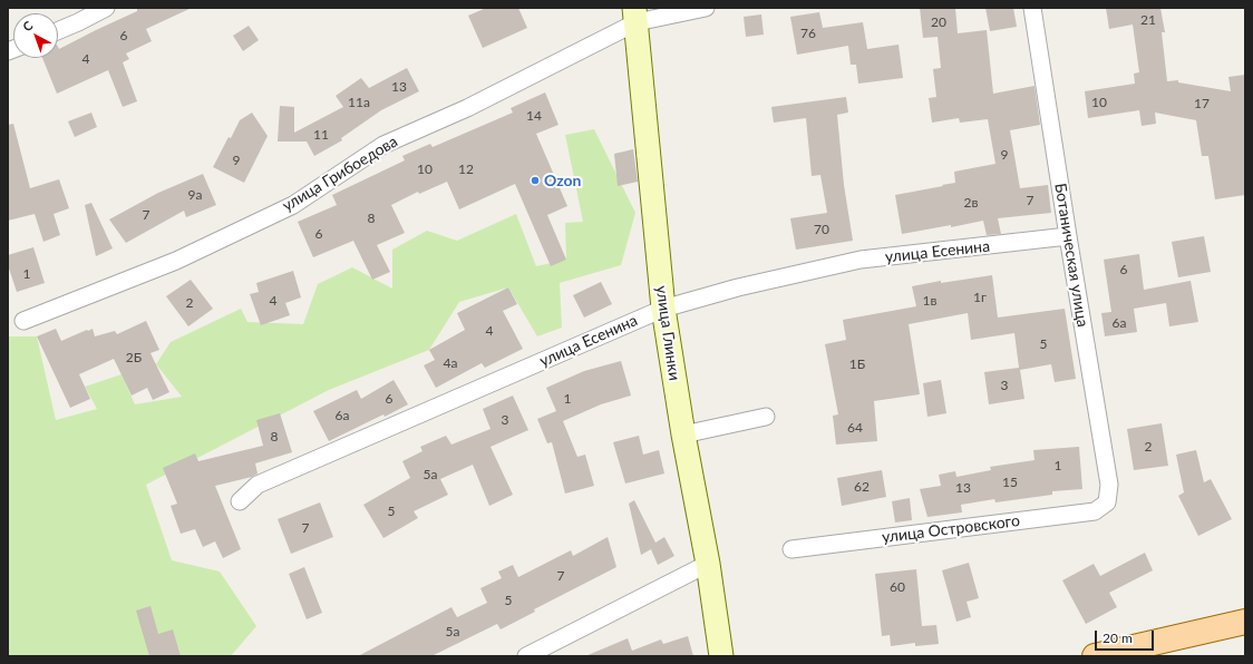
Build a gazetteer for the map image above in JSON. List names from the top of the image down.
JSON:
{
  "streets": {
    "main road": ["улица Глинки"],
    "street": [
      "улица Грибоедова",
      "улица Есенина",
      "Ботаническая улица",
      "улица Островского"
    ]
  },
  "crossings": [
    ["улица Грибоедова", "улица Глинки"],
    ["улица Есенина", "Ботаническая улица"],
    ["улица Есенина", "улица Глинки"],
    ["Ботаническая улица", "улица Островского"]
  ],
  "places": ["Ozon"],
  "house_numbers": [
    "21",
    "20",
    "76",
    "6",
    "4",
    "13",
    "11а",
    "10",
    "17",
    "14",
    "11",
    "9",
    "9",
    "10",
    "12",
    "9а",
    "7",
    "2в",
    "7",
    "8",
    "70",
    "6",
    "6",
    "1",
    "1г",
    "4",
    "1в",
    "2",
    "6а",
    "4",
    "5",
    "2Б",
    "4а",
    "1Б",
    "3",
    "6",
    "1",
    "6а",
    "3",
    "64",
    "8",
    "2",
    "1",
    "5а",
    "15",
    "62",
    "13",
    "5",
    "7",
    "7",
    "60",
    "5",
    "5а"
  ],
  "scale_bar": "20 m",
  "north": "top left"
}
